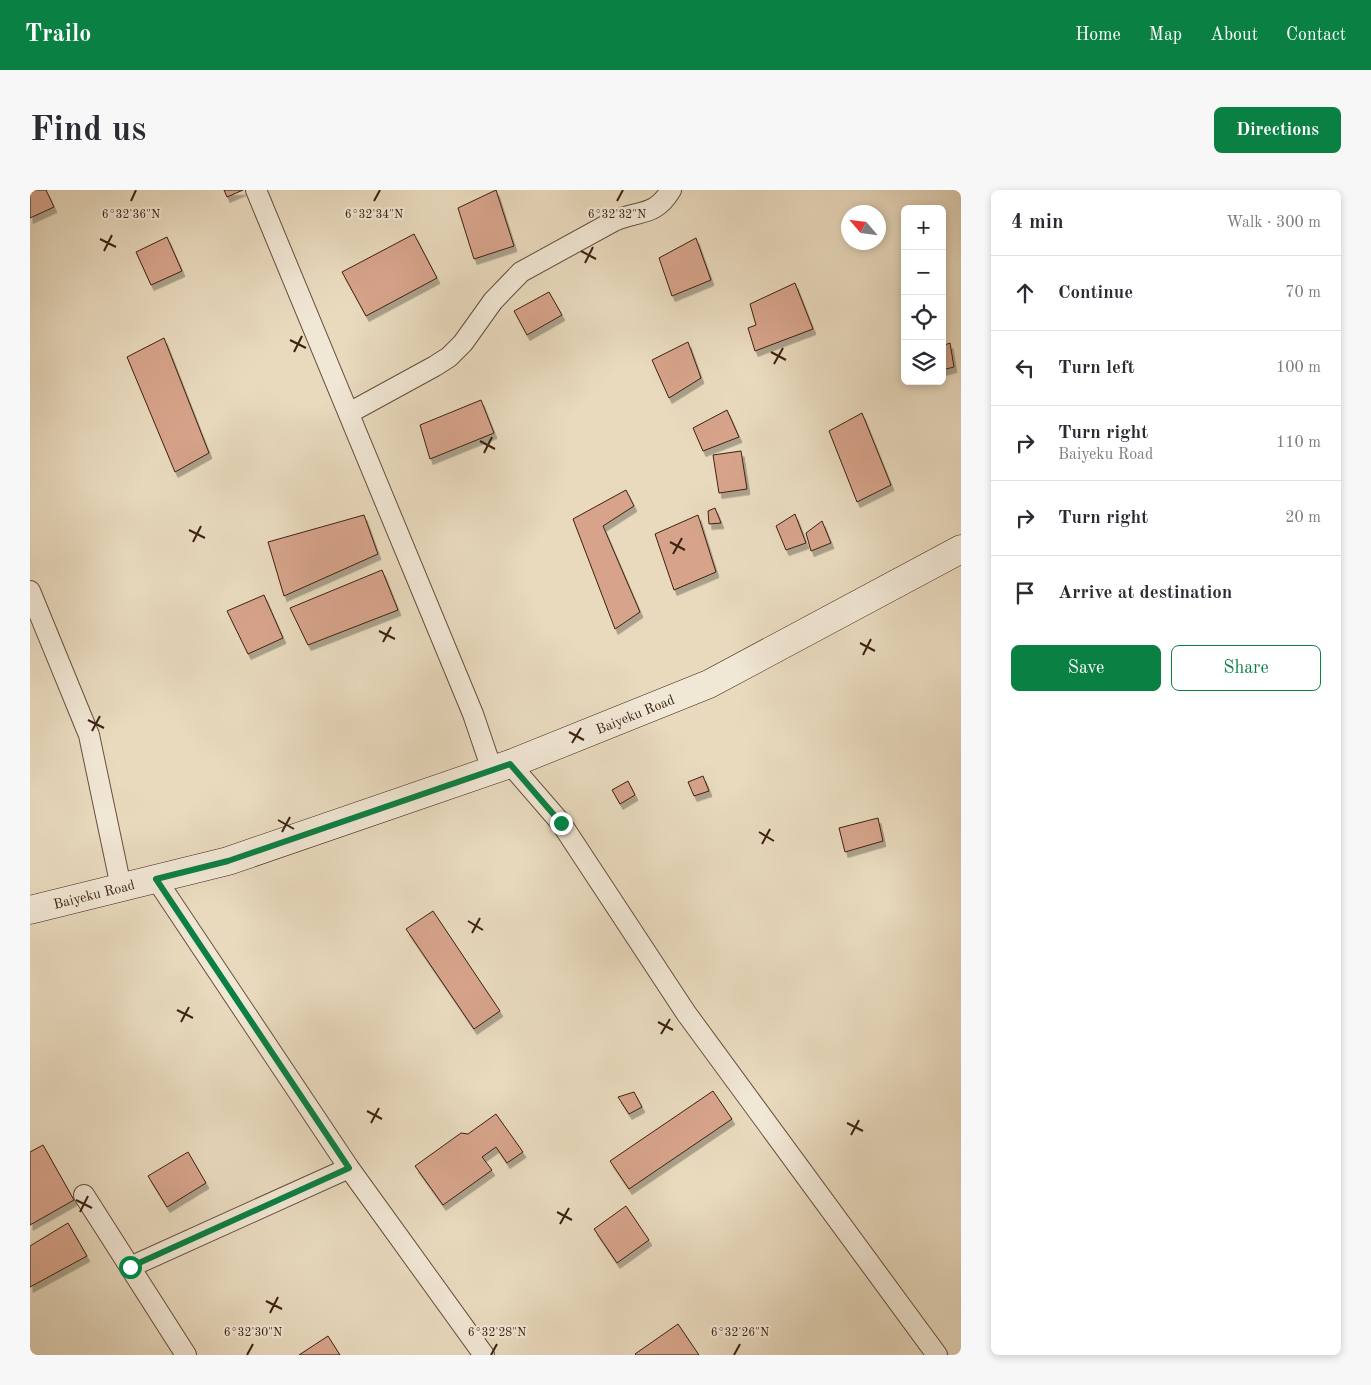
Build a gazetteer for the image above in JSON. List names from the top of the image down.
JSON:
{
  "streets": {
    "main road": ["Baiyeku Road"]
  },
  "north": "top left",
  "page": {
    "header": "Trailo",
    "nav": [
      "Home",
      "Map",
      "About",
      "Contact"
    ],
    "buttons": [
      "Directions",
      ["Save", "Share"]
    ],
    "title": "Find us",
    "heading": ["4 min", "Walk · 300 m"],
    "map_buttons": ["+", "−"],
    "list": [
      ["Continue", "70 m"],
      ["Turn left", "100 m"],
      ["Turn right", "Baiyeku Road", "110 m"],
      ["Turn right", "20 m"],
      "Arrive at destination"
    ]
  },
  "coordinates": [
    "6°32'36\"N",
    "6°32'34\"N",
    "6°32'32\"N",
    "6°32'30\"N",
    "6°32'28\"N",
    "6°32'26\"N"
  ]
}
